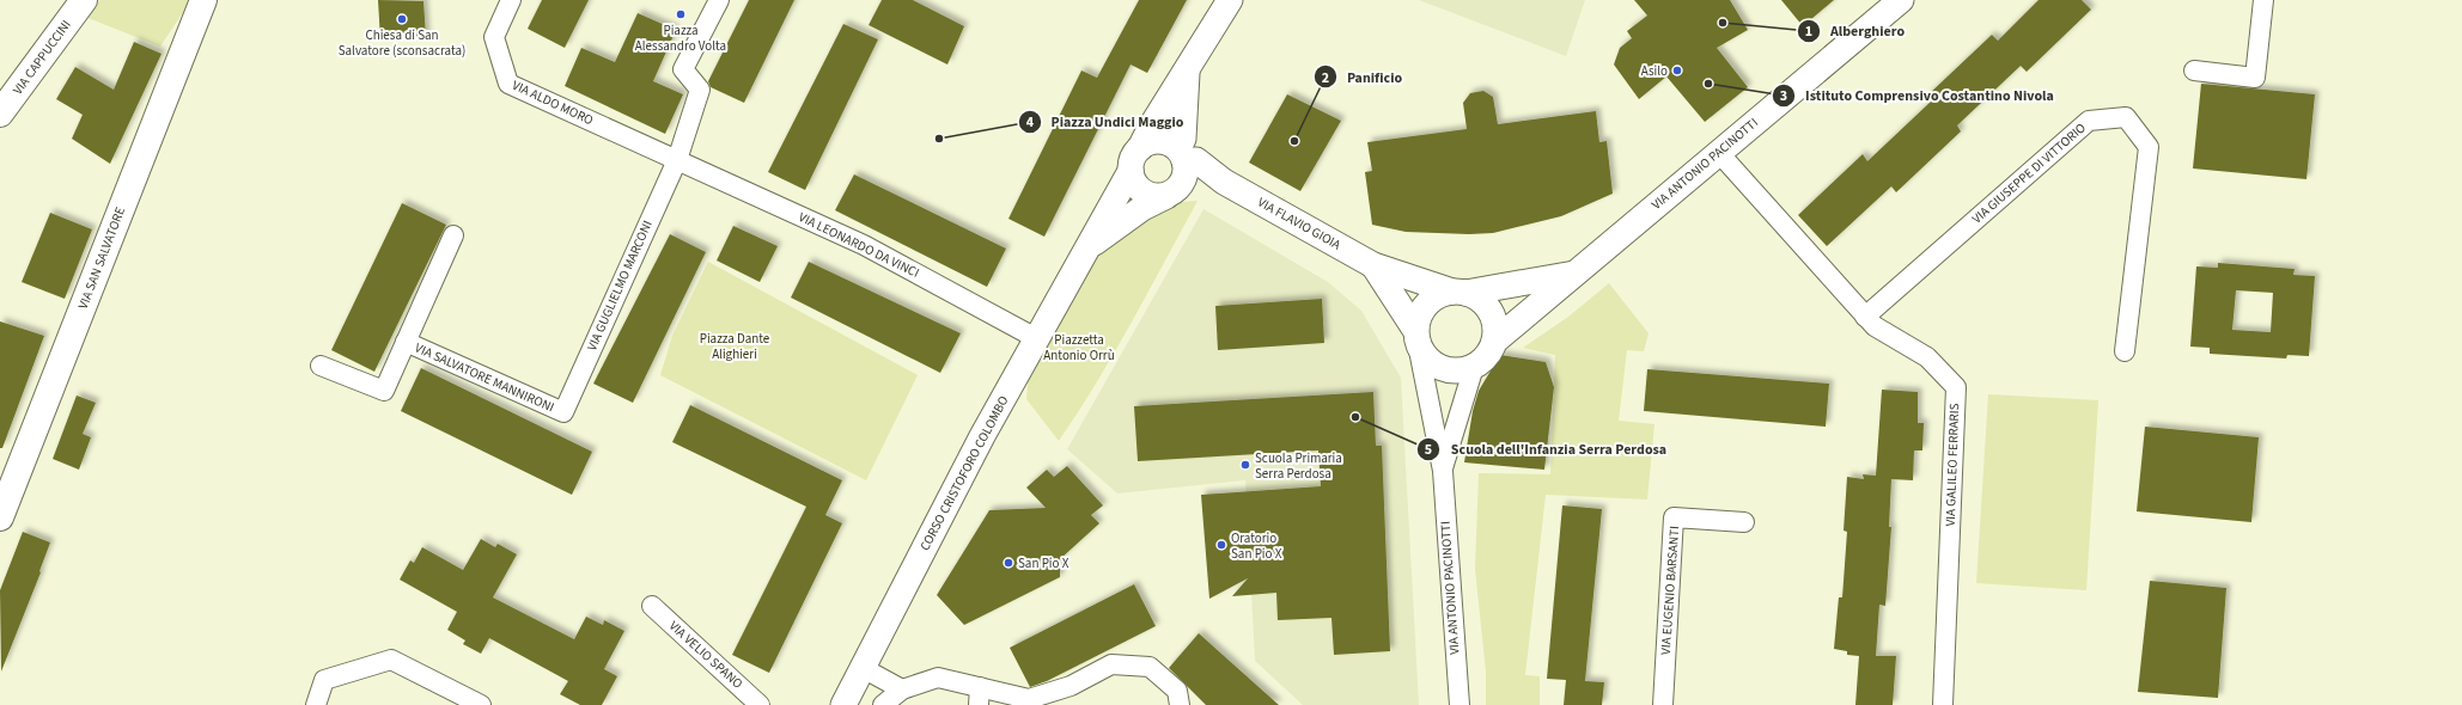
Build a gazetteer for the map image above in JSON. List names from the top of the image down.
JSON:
{
  "streets": {
    "main road": ["VIA CAPPUCCINI", "VIA SAN SALVATORE"],
    "street": [
      "VIA ALDO MORO",
      "VIA ANTONIO PACINOTTI",
      "VIA GIUSEPPE DI VITTORIO",
      "VIA FLAVIO GIOIA",
      "VIA LEONARDO DA VINCI",
      "VIA GUGLIELMO MARCONI",
      "VIA SALVATORE MANNIRONI",
      "VIA GALILEO FERRARIS",
      "CORSO CRISTOFORO COLOMBO",
      "VIA EUGENIO BARSANTI",
      "VIA VELIO SPANO"
    ]
  },
  "crossings": [
    ["VIA ALDO MORO", "VIA LEONARDO DA VINCI"],
    ["VIA ALDO MORO", "VIA GUGLIELMO MARCONI"],
    ["VIA ANTONIO PACINOTTI", "VIA FLAVIO GIOIA"],
    ["VIA ANTONIO PACINOTTI", "VIA GALILEO FERRARIS"],
    ["VIA GIUSEPPE DI VITTORIO", "VIA GALILEO FERRARIS"],
    ["VIA FLAVIO GIOIA", "CORSO CRISTOFORO COLOMBO"],
    ["VIA LEONARDO DA VINCI", "VIA GUGLIELMO MARCONI"],
    ["VIA LEONARDO DA VINCI", "CORSO CRISTOFORO COLOMBO"],
    ["VIA GUGLIELMO MARCONI", "VIA SALVATORE MANNIRONI"]
  ],
  "parks": ["Piazza Dante Alighieri", "Piazzetta Antonio Orrù"],
  "places": [
    "Piazza Alessandro Volta",
    "Chiesa di San Salvatore (sconsacrata)",
    "Alberghiero",
    "Asilo",
    "Istituto Comprensivo Costantino Nivola",
    "Piazza Undici Maggio",
    "Panificio",
    "Scuola dell'Infanzia Serra Perdosa",
    "Scuola Primaria Serra Perdosa",
    "Oratorio San Pio X",
    "San Pio X"
  ]
}
